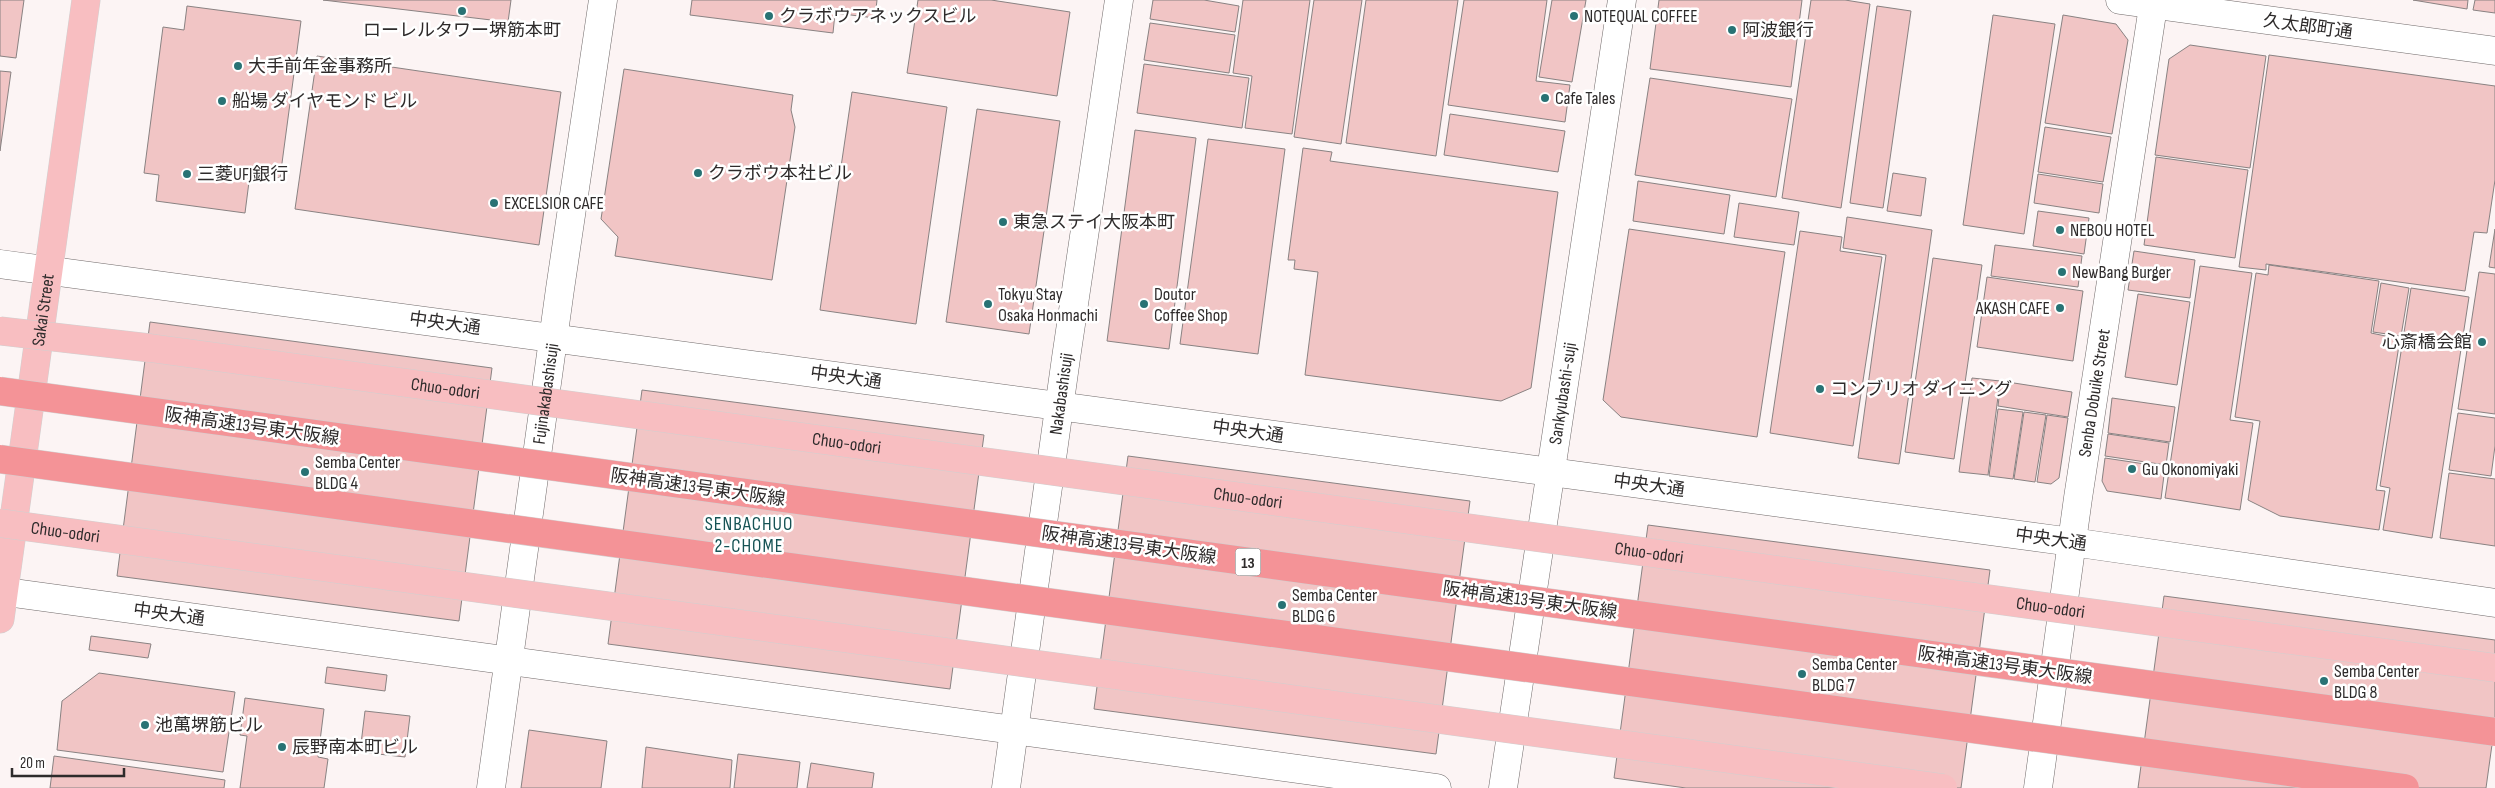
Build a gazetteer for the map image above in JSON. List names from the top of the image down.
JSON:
{
  "streets": {
    "highway": ["阪神高速13号東大阪線", "13"],
    "main road": ["Sakai Street", "Chuo-odori"],
    "street": [
      "久太郎町通",
      "中央大通",
      "Fujinakabashisuji",
      "Nakabashisuji",
      "Sankyubashi-suji",
      "Senba Dobuike Street"
    ]
  },
  "crossings": [
    ["久太郎町通", "Senba Dobuike Street"],
    ["Sakai Street", "中央大通"],
    ["中央大通", "Fujinakabashisuji"],
    ["中央大通", "Nakabashisuji"],
    ["中央大通", "Sankyubashi-suji"],
    ["中央大通", "Senba Dobuike Street"]
  ],
  "districts": ["SENBACHUO 2-CHOME"],
  "places": [
    "ローレルタワー堺筋本町",
    "クラボウアネックスビル",
    "NOTEQUAL COFFEE",
    "阿波銀行",
    "大手前年金事務所",
    "Cafe Tales",
    "船場 ダイヤモンド ビル",
    "クラボウ本社ビル",
    "三菱UFJ銀行",
    "EXCELSIOR CAFE",
    "東急ステイ大阪本町",
    "NEBOU HOTEL",
    "NewBang Burger",
    "Tokyu Stay Osaka Honmachi",
    "Doutor Coffee Shop",
    "AKASH CAFE",
    "心斎橋会館",
    "コンブリオ ダイニング",
    "Gu Okonomiyaki",
    "Semba Center BLDG 4",
    "Semba Center BLDG 6",
    "Semba Center BLDG 7",
    "Semba Center BLDG 8",
    "池萬堺筋ビル",
    "辰野南本町ビル"
  ],
  "scale_bar": "20 m"
}
